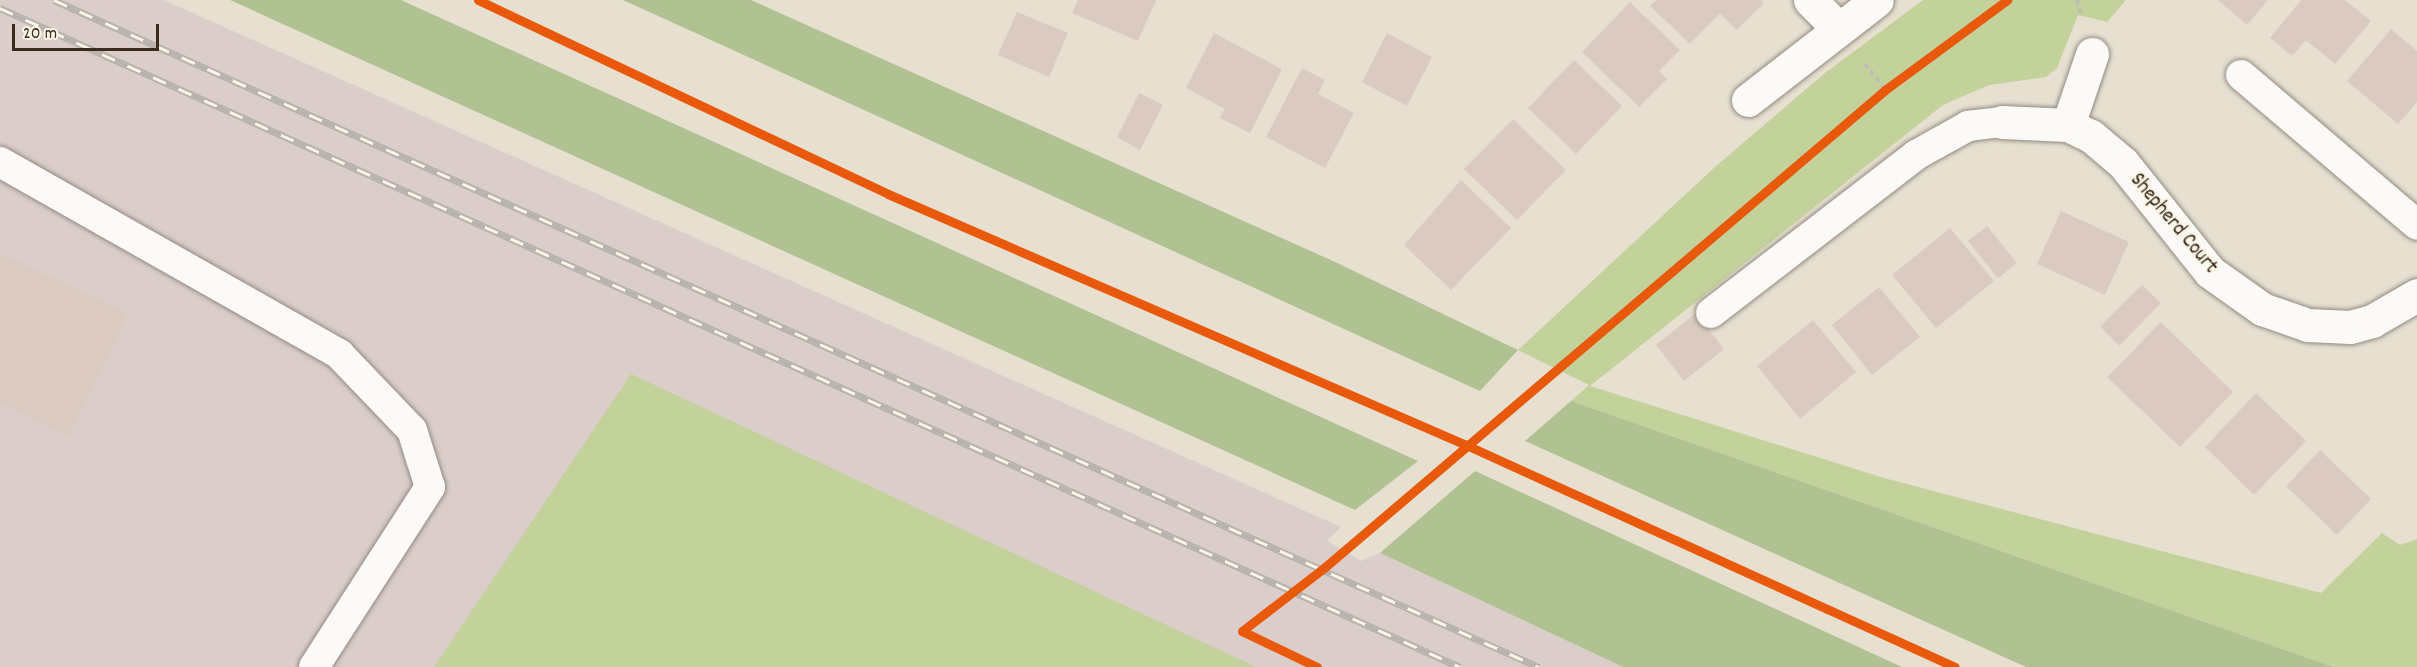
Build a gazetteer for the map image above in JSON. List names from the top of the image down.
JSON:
{
  "streets": {
    "street": ["Shepherd Court"]
  },
  "scale_bar": "20 m"
}
